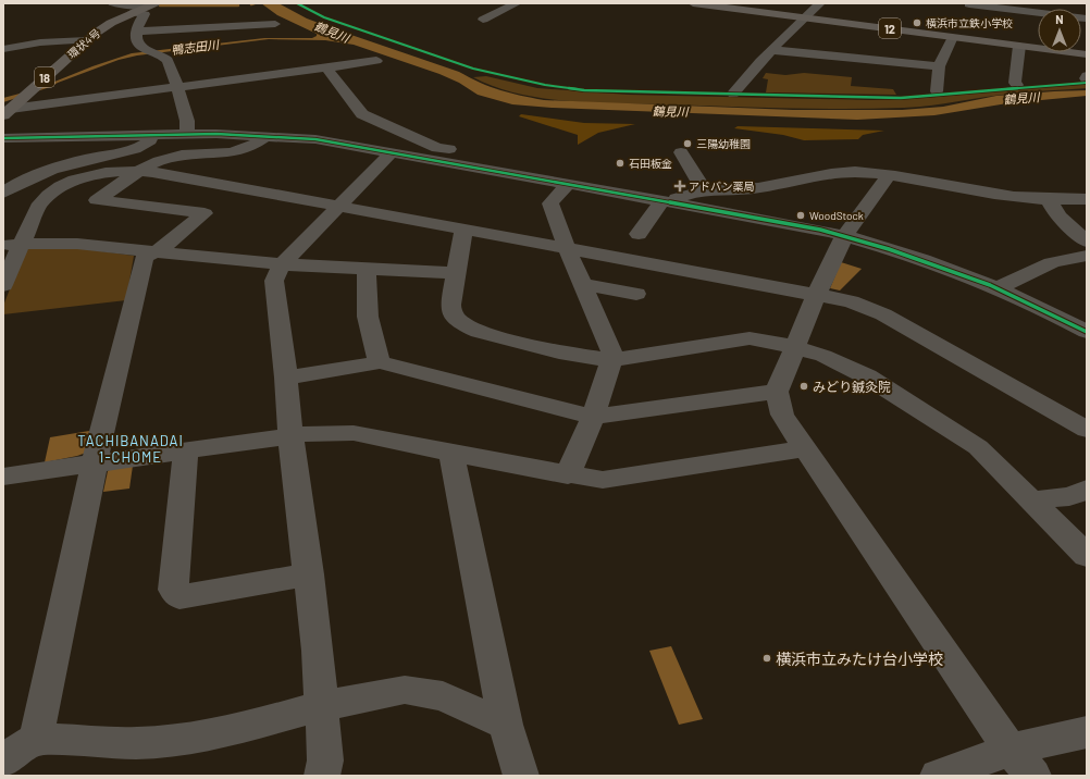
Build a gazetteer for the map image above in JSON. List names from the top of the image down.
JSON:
{
  "streets": {
    "main road": ["12", "環状4号", "18"]
  },
  "districts": ["TACHIBANADAI 1-CHOME"],
  "water": ["鶴見川", "鴨志田川"],
  "places": {
    "other": [
      "横浜市立鉄小学校",
      "三陽幼稚園",
      "石田板金",
      "WoodStock",
      "みどり鍼灸院",
      "横浜市立みたけ台小学校"
    ],
    "health": ["アドバン薬局"]
  },
  "north": "top"
}
